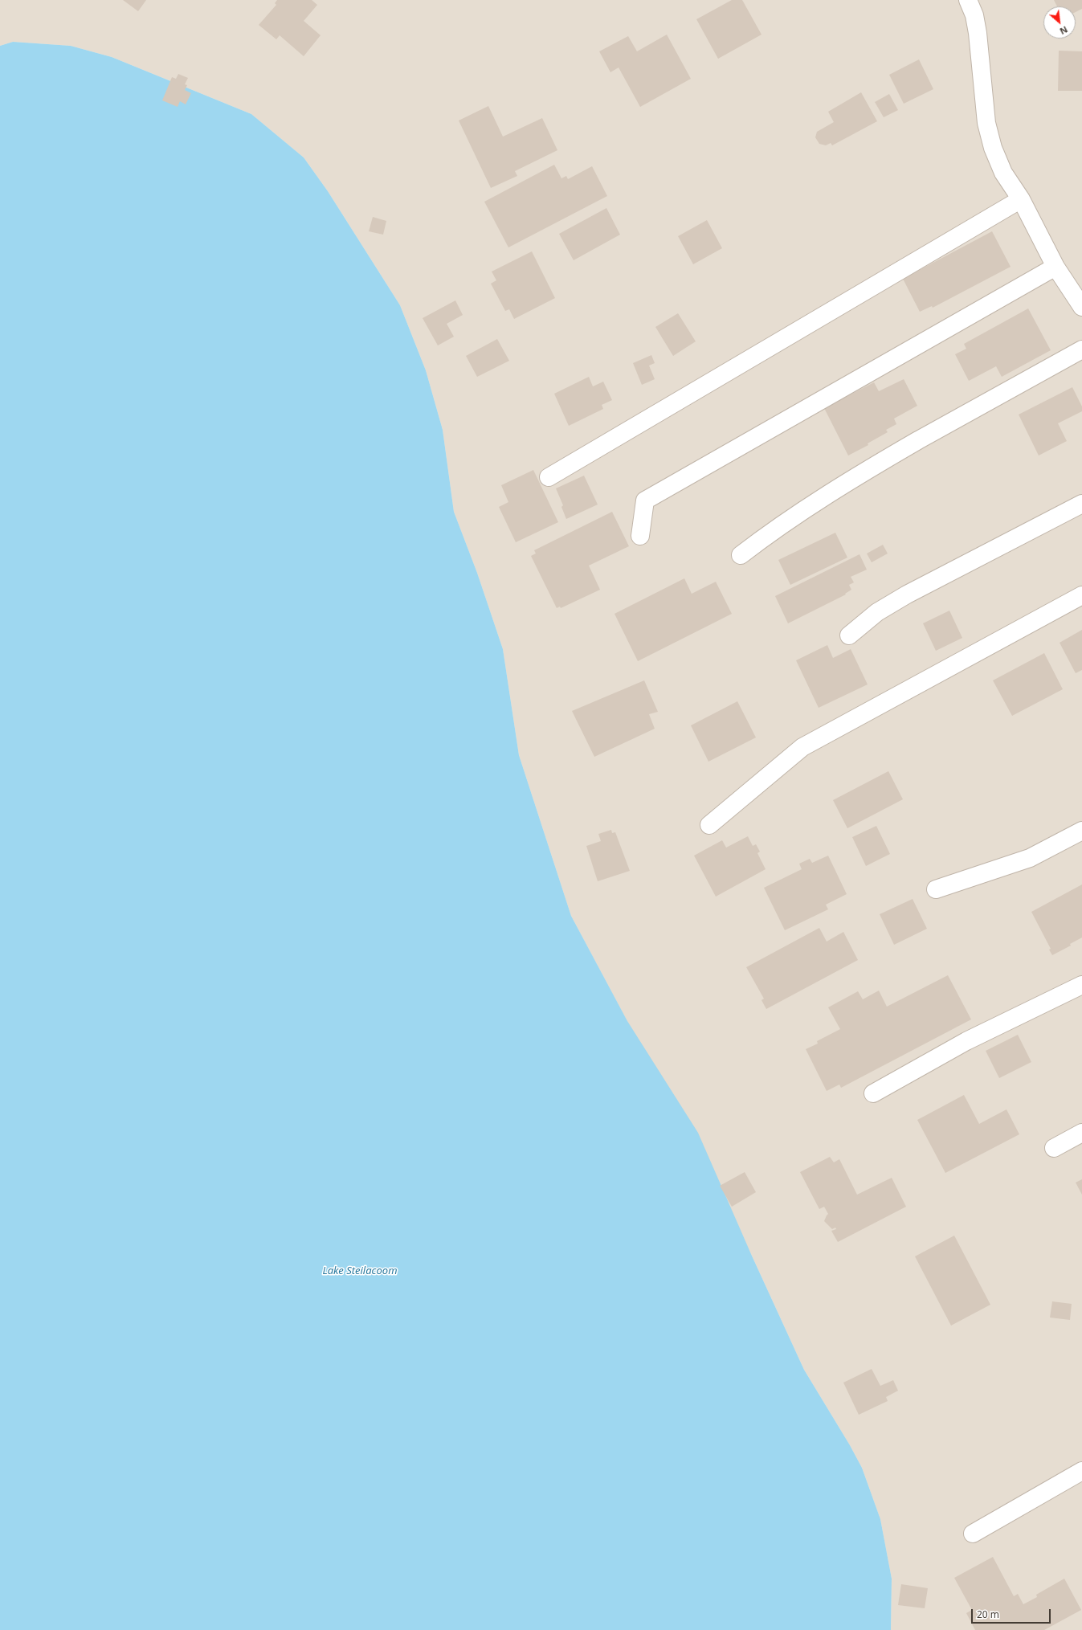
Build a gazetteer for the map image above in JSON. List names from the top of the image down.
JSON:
{
  "water": ["Lake Steilacoom"],
  "scale_bar": "20 m",
  "north": "bottom right"
}
